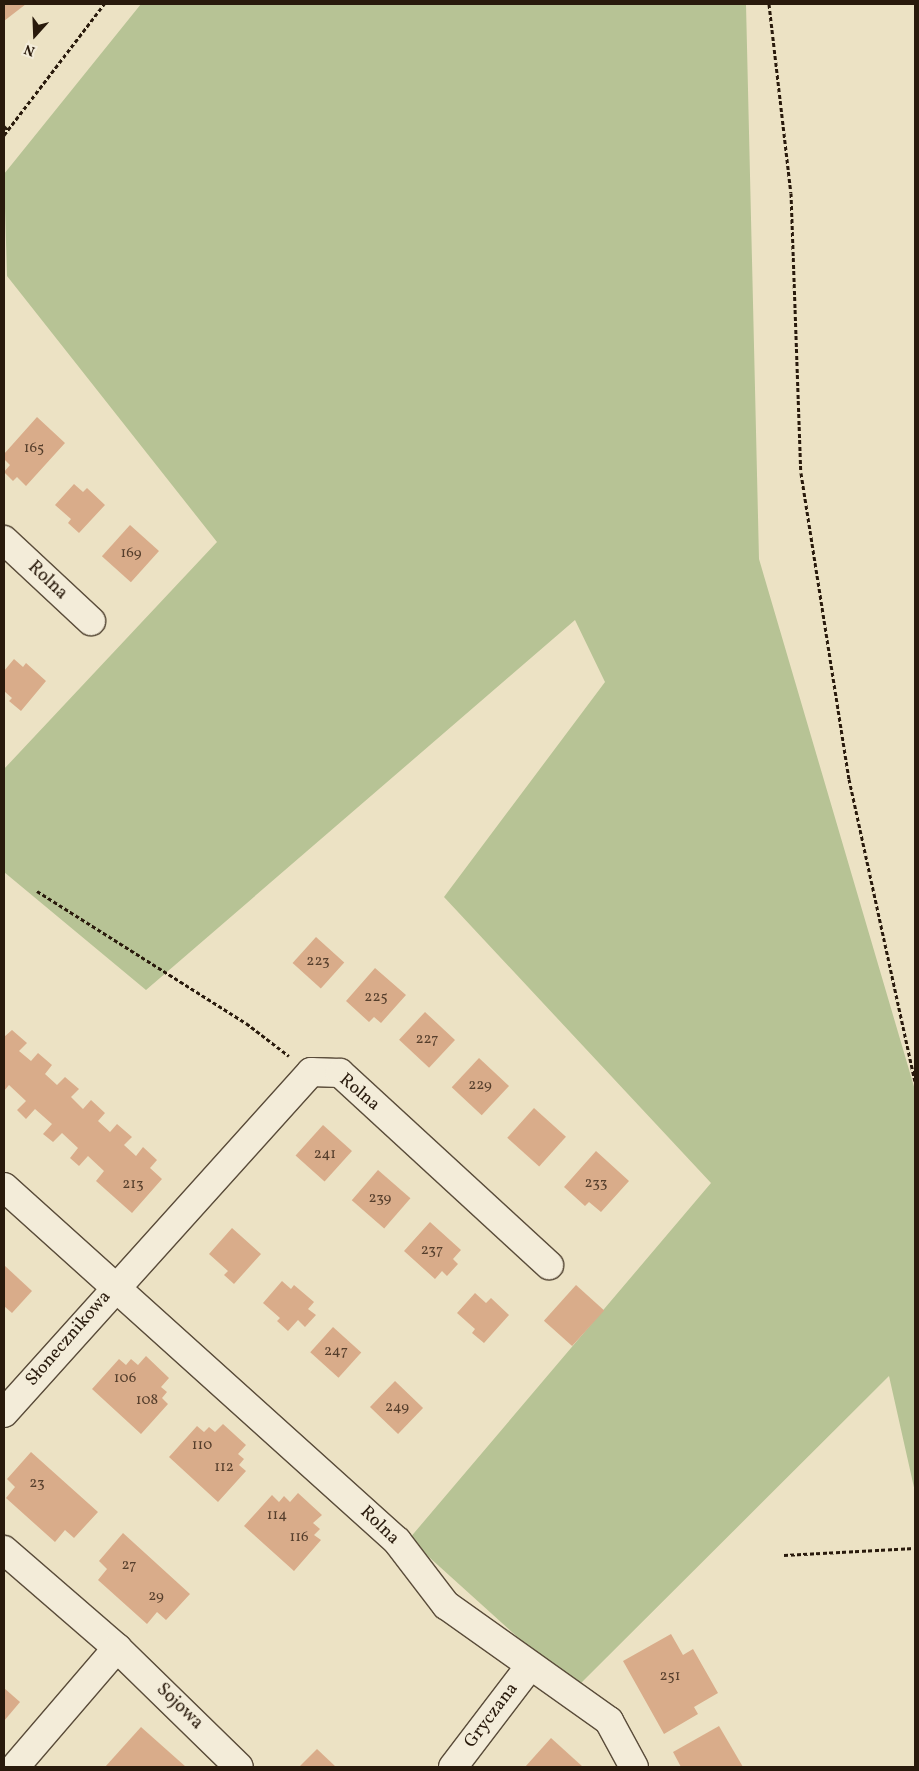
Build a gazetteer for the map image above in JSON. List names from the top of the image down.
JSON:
{
  "streets": {
    "street": [
      "Rolna",
      "Słonecznikowa",
      "Sojowa",
      "Gryczana"
    ]
  },
  "crossings": [
    ["Rolna", "Słonecznikowa"],
    ["Rolna", "Gryczana"]
  ],
  "house_numbers": [
    "165",
    "169",
    "223",
    "225",
    "227",
    "229",
    "241",
    "233",
    "213",
    "239",
    "237",
    "247",
    "106",
    "108",
    "249",
    "110",
    "112",
    "23",
    "114",
    "116",
    "27",
    "29",
    "251"
  ],
  "north": "bottom"
}
